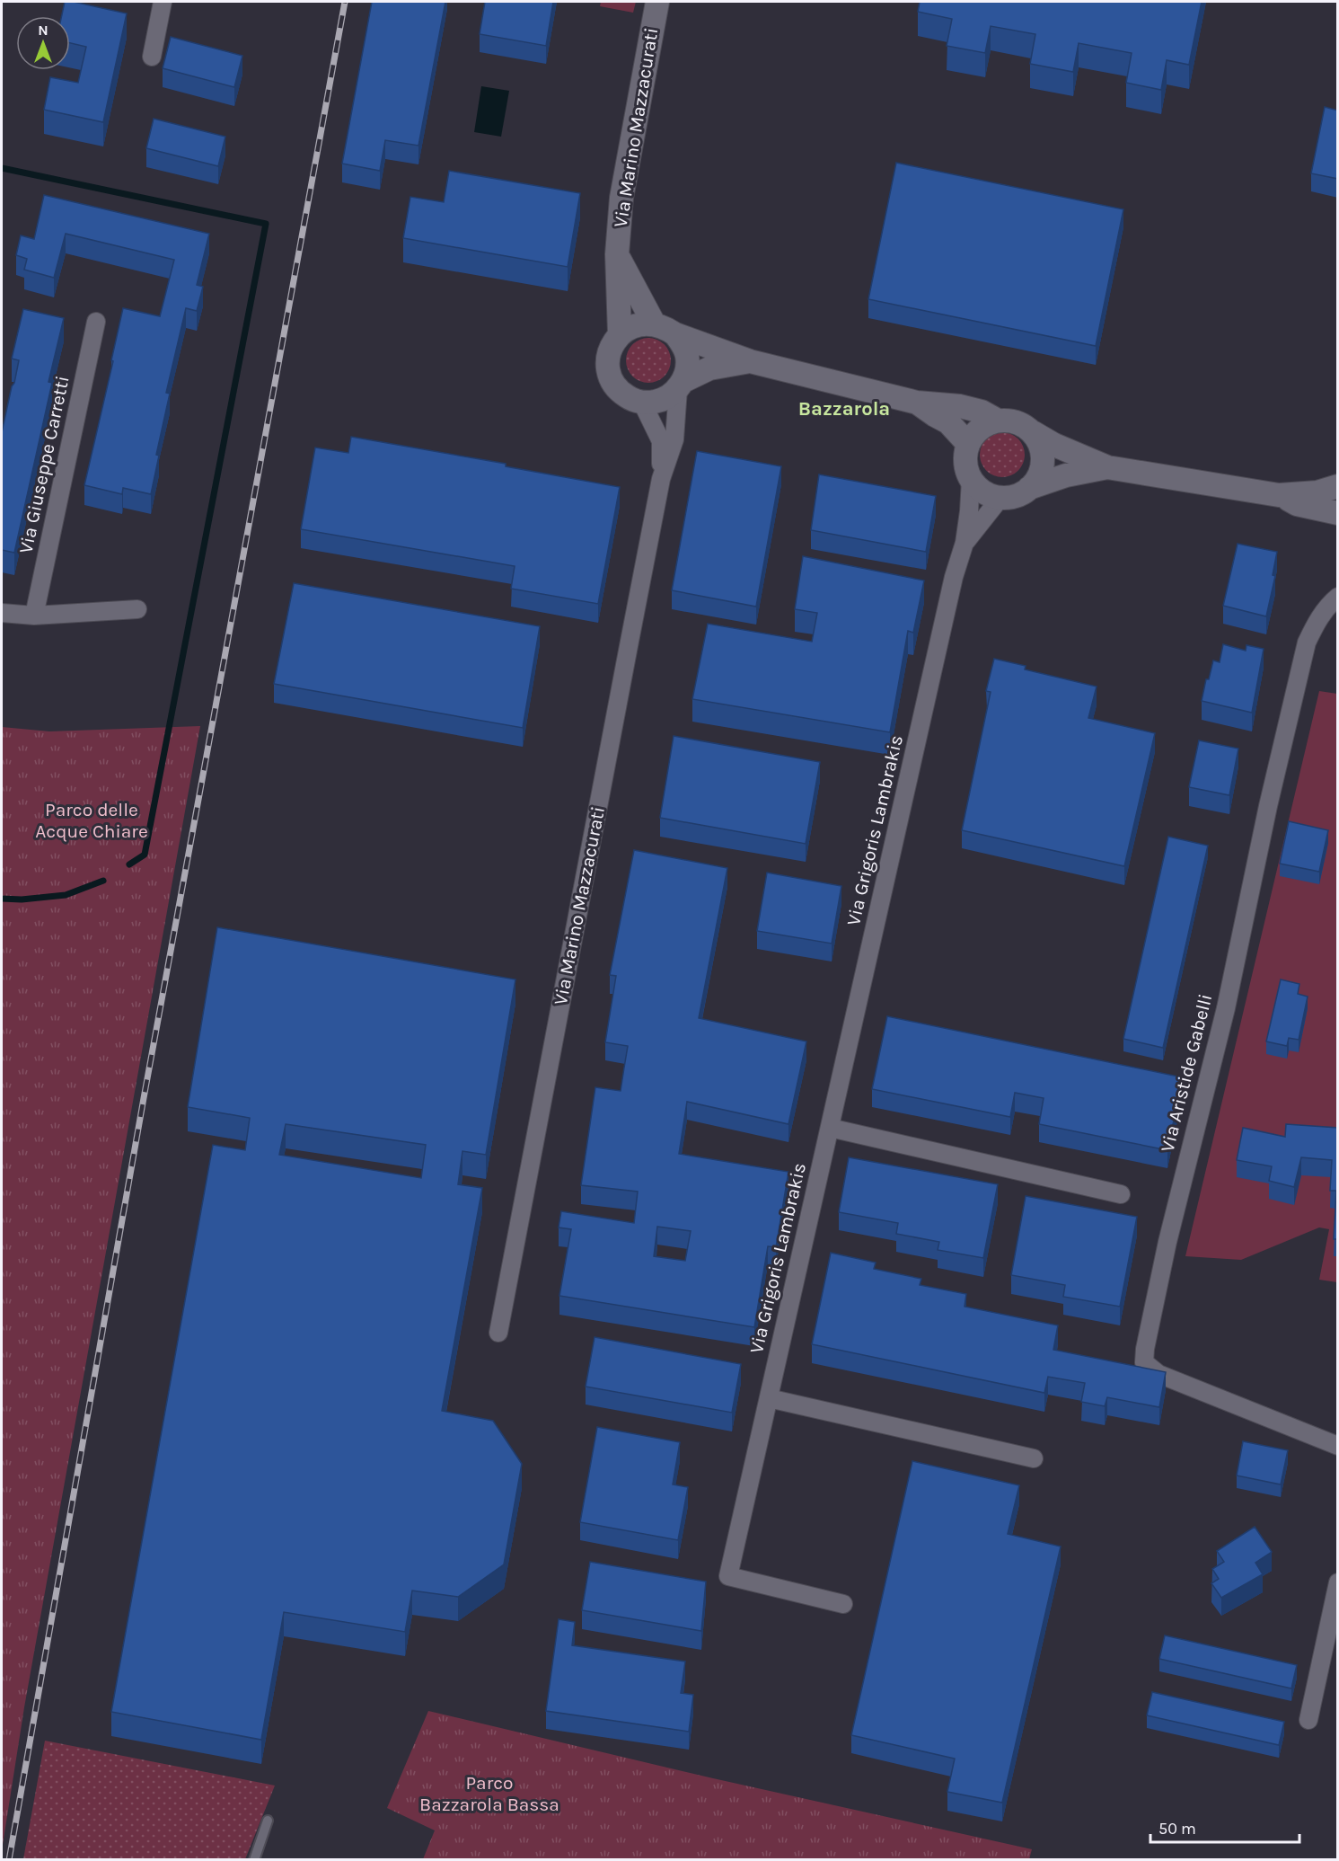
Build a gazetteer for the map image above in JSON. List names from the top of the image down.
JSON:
{
  "streets": {
    "street": [
      "Via Marino Mazzacurati",
      "Via Giuseppe Carretti",
      "Via Grigoris Lambrakis",
      "Via Aristide Gabelli"
    ]
  },
  "districts": ["Bazzarola"],
  "parks": ["Parco delle Acque Chiare", "Parco Bazzarola Bassa"],
  "scale_bar": "50 m",
  "north": "top"
}
